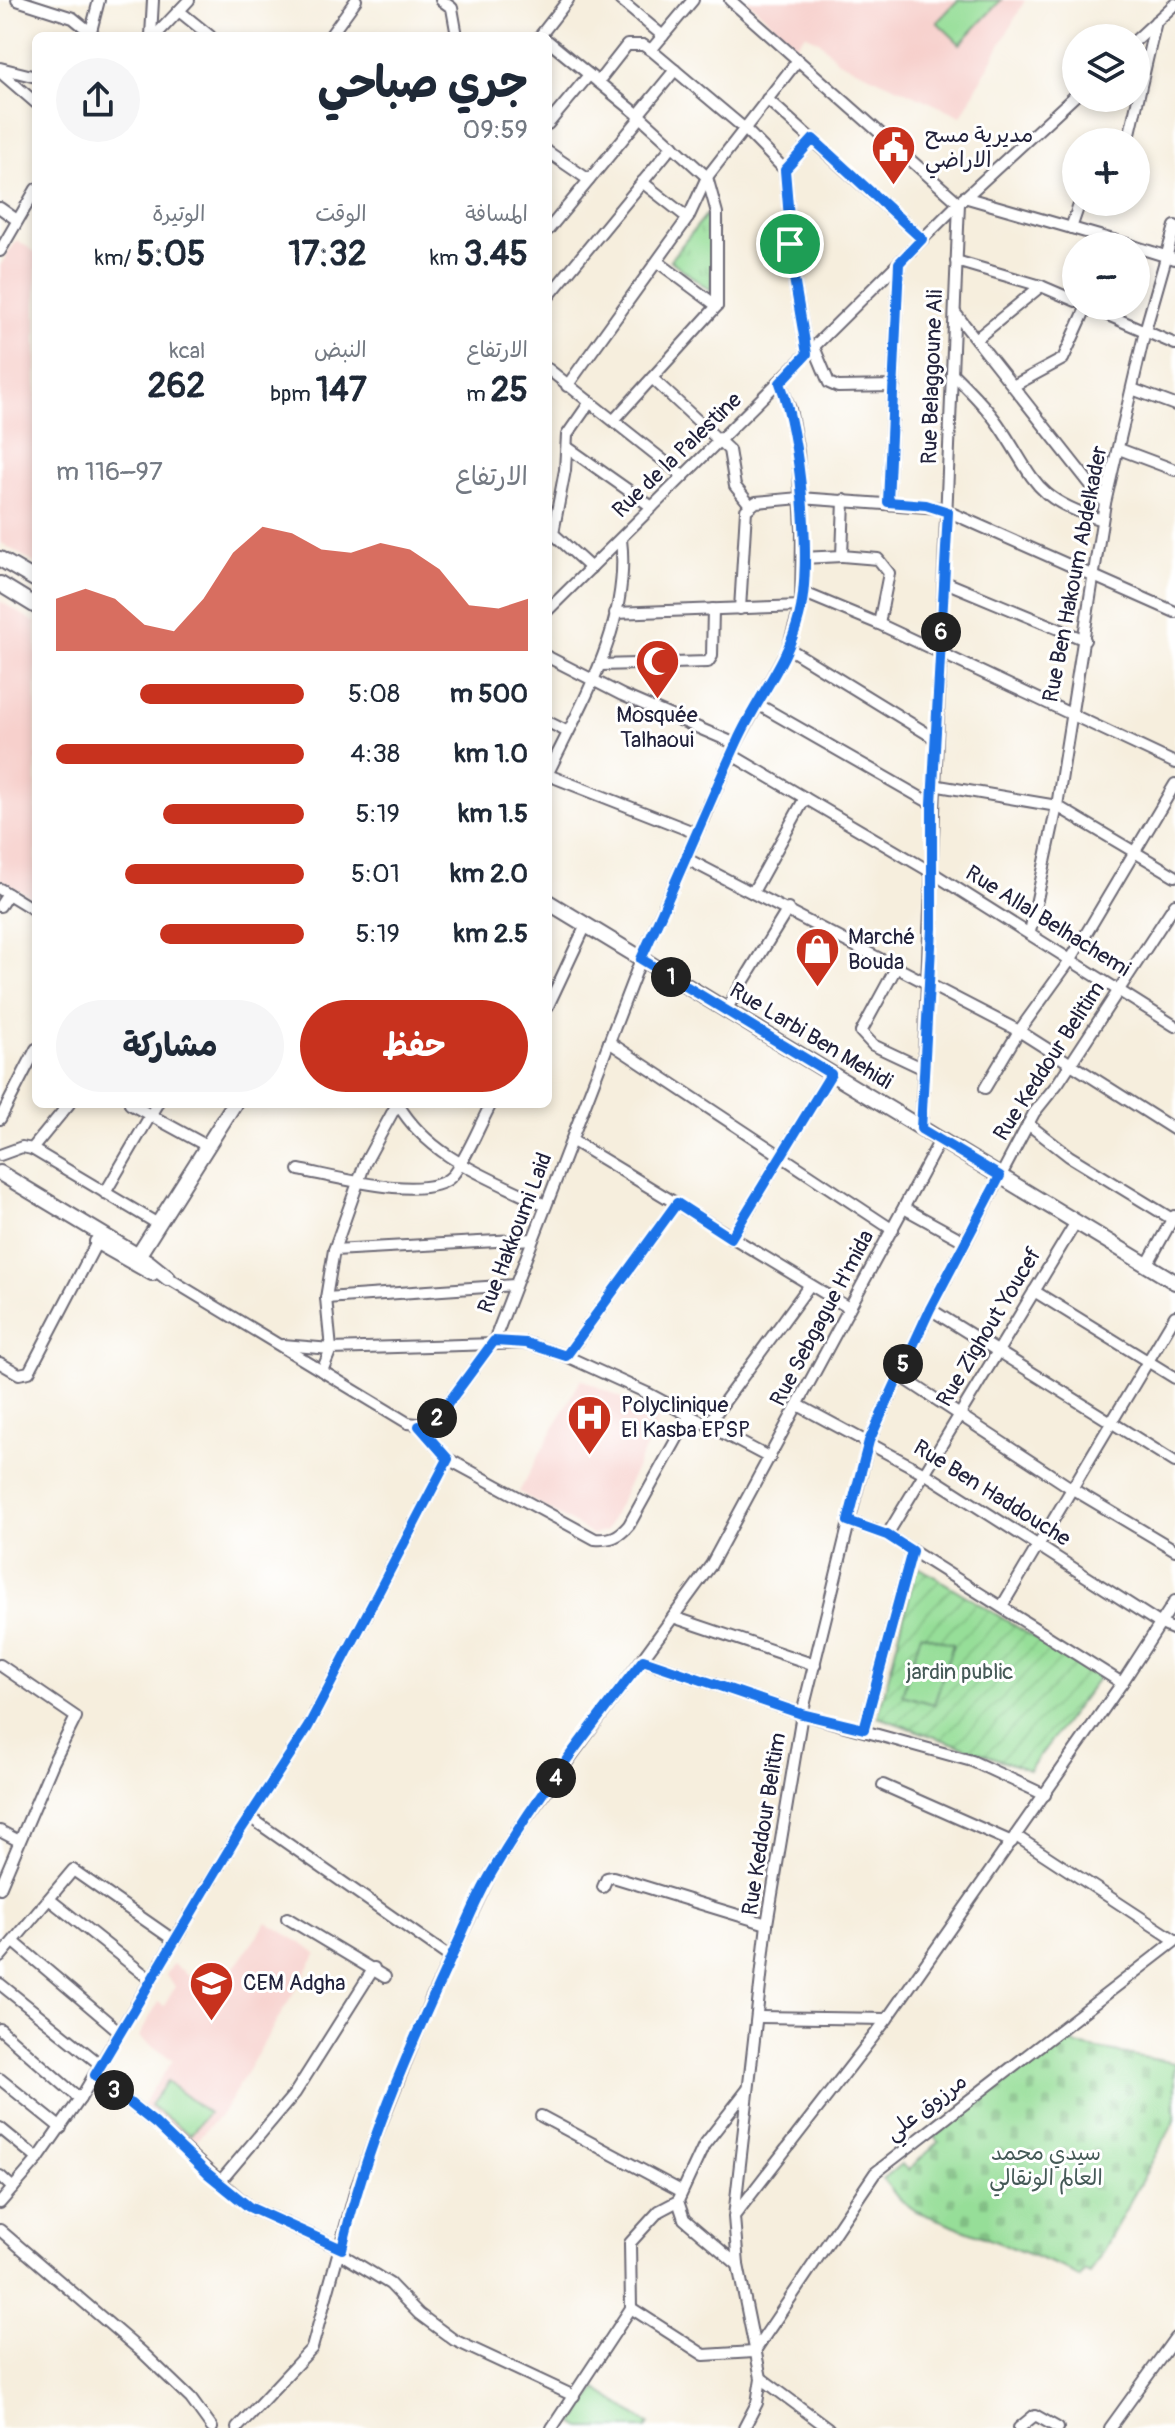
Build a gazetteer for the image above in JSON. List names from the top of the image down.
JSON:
{
  "streets": {
    "street": [
      "Rue Belaggoune Ali",
      "Rue de la Palestine",
      "Rue Ben Hakoum Abdelkader",
      "Rue Allal Belhachemi",
      "Rue Larbi Ben Mehidi",
      "Rue Keddour Belitim",
      "Rue Hakkoumi Laid",
      "Rue Sebgague H'mida",
      "Rue Zighout Youcef",
      "Rue Ben Haddouche",
      "مرزوق علي"
    ]
  },
  "crossings": [
    ["Rue Belaggoune Ali", "Rue de la Palestine"],
    ["Rue Belaggoune Ali", "Rue Allal Belhachemi"],
    ["Rue Belaggoune Ali", "Rue Larbi Ben Mehidi"],
    ["Rue de la Palestine", "Rue Hakkoumi Laid"],
    ["Rue Ben Hakoum Abdelkader", "Rue Allal Belhachemi"],
    ["Rue Allal Belhachemi", "Rue Keddour Belitim"],
    ["Rue Allal Belhachemi", "Rue Hakkoumi Laid"],
    ["Rue Larbi Ben Mehidi", "Rue Keddour Belitim"],
    ["Rue Larbi Ben Mehidi", "Rue Hakkoumi Laid"],
    ["Rue Larbi Ben Mehidi", "Rue Sebgague H'mida"],
    ["Rue Larbi Ben Mehidi", "Rue Zighout Youcef"],
    ["Rue Keddour Belitim", "Rue Ben Haddouche"],
    ["Rue Keddour Belitim", "مرزوق علي"],
    ["Rue Sebgague H'mida", "Rue Ben Haddouche"],
    ["Rue Zighout Youcef", "Rue Ben Haddouche"]
  ],
  "parks": ["jardin public", "سيدي محمد العالم الونقالي"],
  "places": {
    "public building": ["مديرية مسح الاراضي"],
    "mosque": ["Mosquée Talhaoui"],
    "shop": ["Marché Bouda"],
    "hospital": ["Polyclinique El Kasba EPSP"],
    "school or university": ["CEM Adgha"]
  },
  "page": {
    "map_buttons": ["+", "−"],
    "heading": ["جري صباحي", "09:59"],
    "stats": [
      ["المسافة", "3.45 km"],
      ["الوقت", "17:32"],
      ["الوتيرة", "5:05 /km"],
      ["الارتفاع", "25 m"],
      ["النبض", "147 bpm"],
      ["kcal", "262"]
    ],
    "chart": ["الارتفاع", "97–116 m"],
    "pins": [
      "6",
      "1",
      "5",
      "2",
      "4",
      "3"
    ],
    "list": [
      {
        "name": "500 m",
        "note": "5:08"
      },
      {
        "name": "1.0 km",
        "note": "4:38"
      },
      {
        "name": "1.5 km",
        "note": "5:19"
      },
      {
        "name": "2.0 km",
        "note": "5:01"
      },
      {
        "name": "2.5 km",
        "note": "5:19"
      }
    ],
    "buttons": ["حفظ", "مشاركة"]
  }
}
